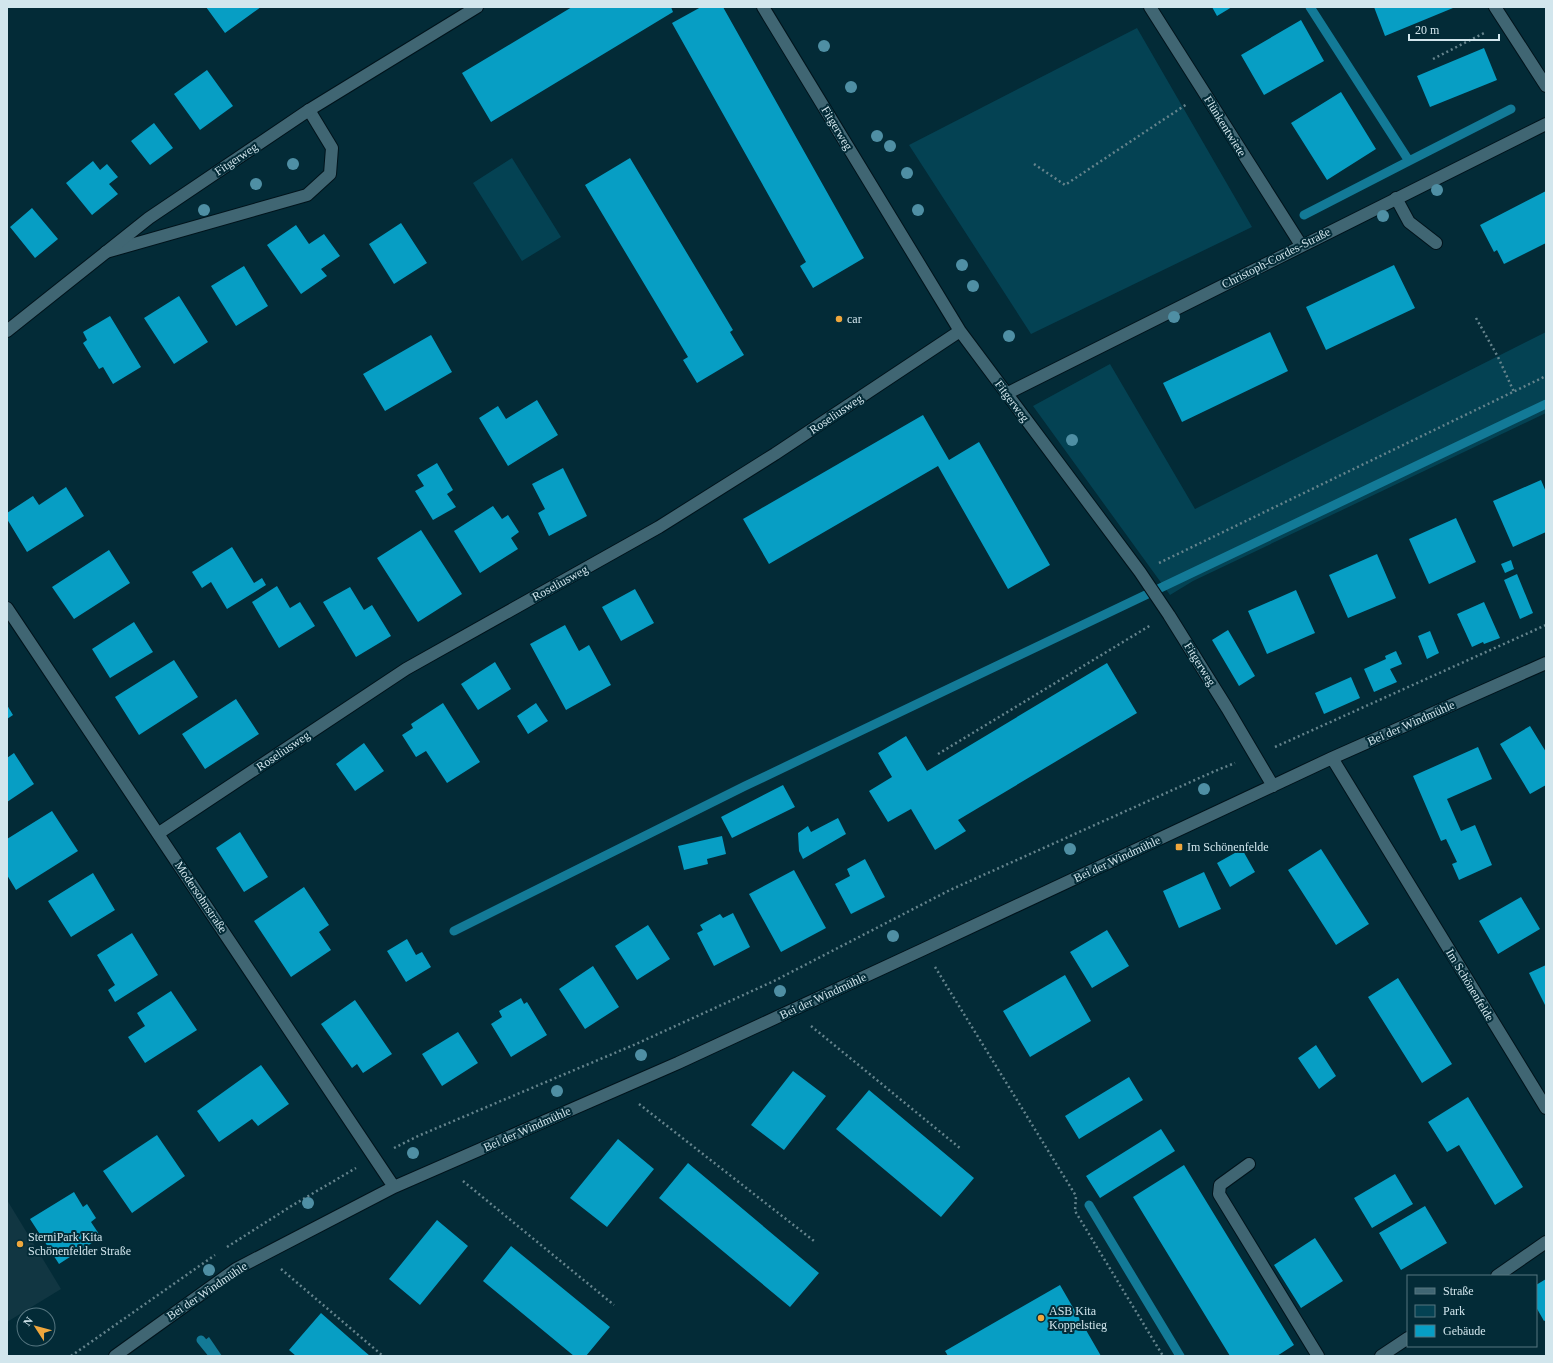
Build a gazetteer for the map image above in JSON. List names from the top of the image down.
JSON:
{
  "streets": {
    "street": [
      "Flünkentwiete",
      "Fitgerweg",
      "Christoph-Cordes-Straße",
      "Roseliusweg",
      "Bei der Windmühle",
      "Modersohnstraße",
      "Im Schönenfelde"
    ]
  },
  "crossings": [
    ["Flünkentwiete", "Christoph-Cordes-Straße"],
    ["Fitgerweg", "Christoph-Cordes-Straße"],
    ["Fitgerweg", "Roseliusweg"],
    ["Fitgerweg", "Bei der Windmühle"],
    ["Roseliusweg", "Modersohnstraße"],
    ["Bei der Windmühle", "Modersohnstraße"],
    ["Bei der Windmühle", "Im Schönenfelde"]
  ],
  "places": {
    "other": ["car", "SterniPark Kita Schönenfelder Straße", "ASB Kita Koppelstieg"],
    "transit": ["Im Schönenfelde"]
  },
  "legend": ["Straße", "Park", "Gebäude"],
  "scale_bar": "20 m",
  "north": "top left"
}
